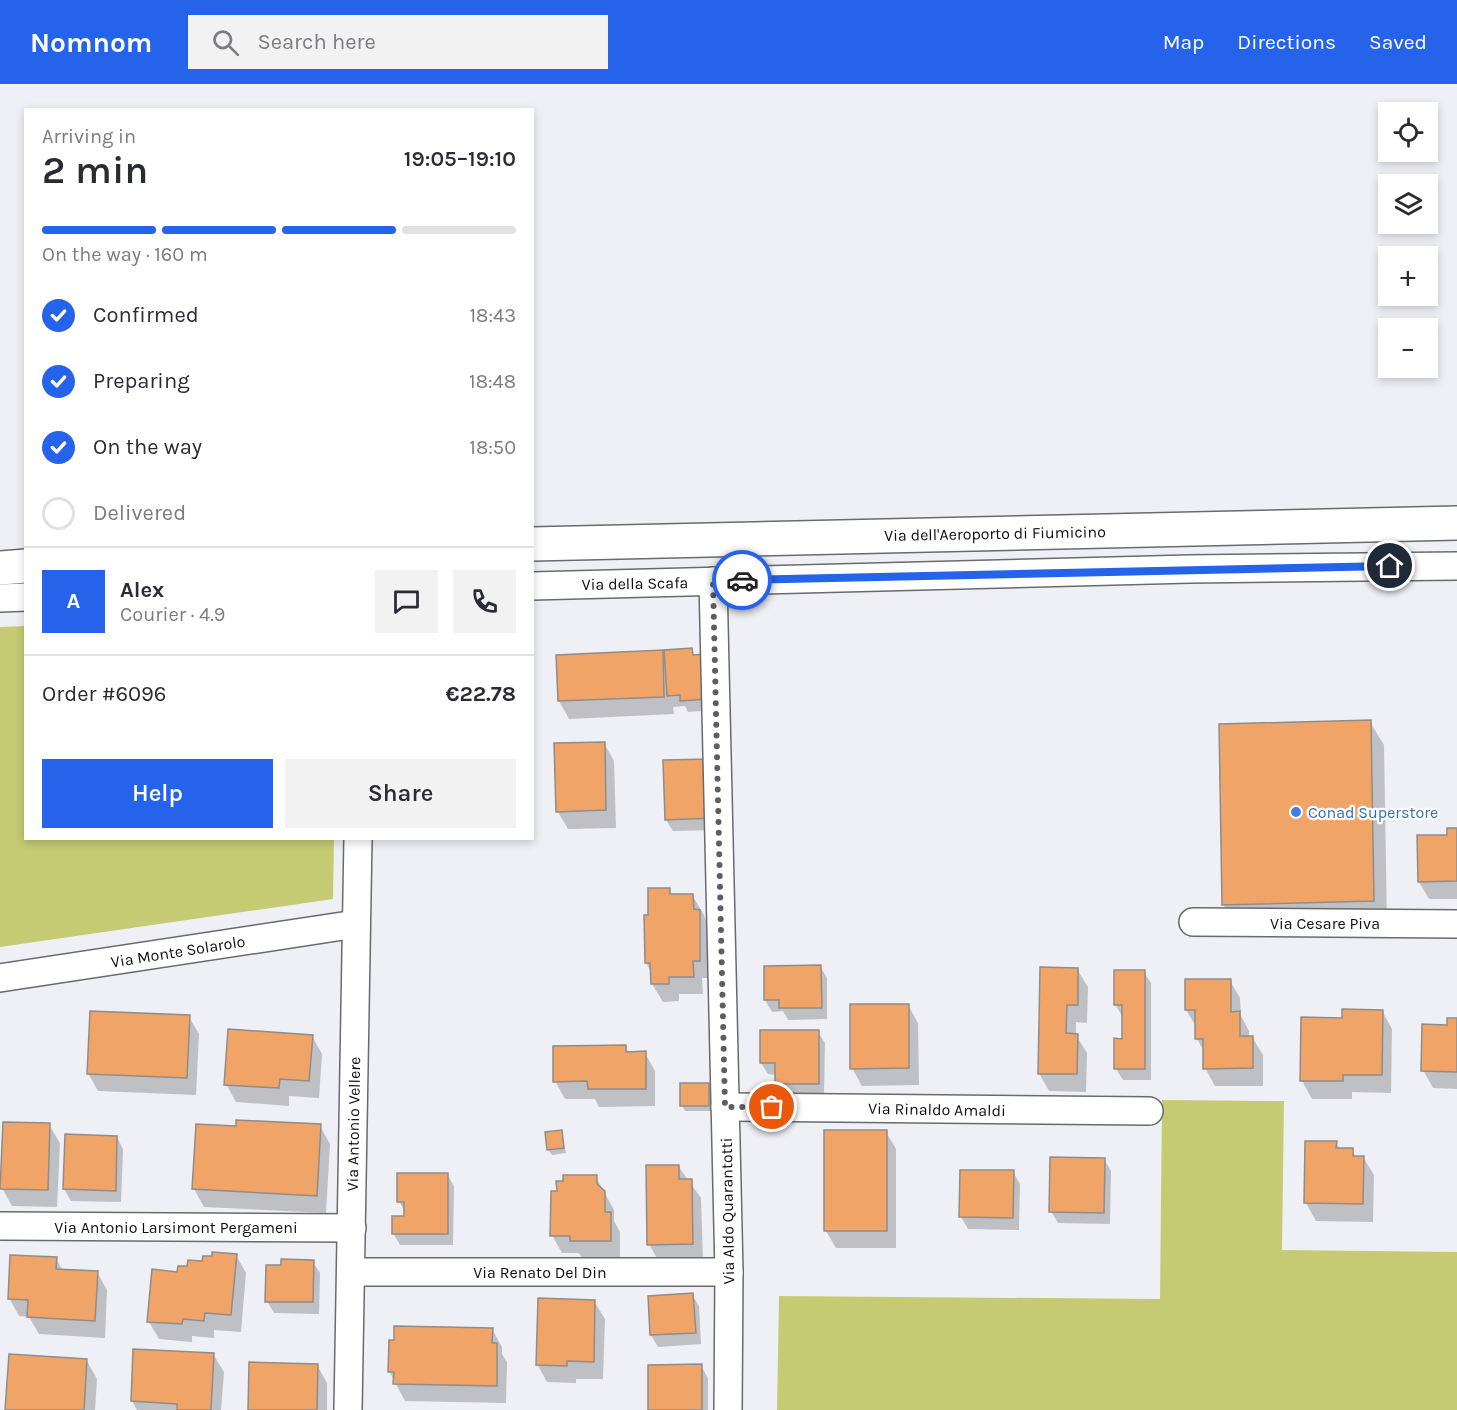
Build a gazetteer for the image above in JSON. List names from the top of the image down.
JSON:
{
  "streets": {
    "main road": ["Via dell'Aeroporto di Fiumicino"],
    "street": [
      "Via della Scafa",
      "Via Cesare Piva",
      "Via Monte Solarolo",
      "Via Rinaldo Amaldi",
      "Via Antonio Vellere",
      "Via Aldo Quarantotti",
      "Via Antonio Larsimont Pergameni",
      "Via Renato Del Din"
    ]
  },
  "crossings": [
    ["Via della Scafa", "Via Aldo Quarantotti"],
    ["Via Monte Solarolo", "Via Antonio Vellere"],
    ["Via Rinaldo Amaldi", "Via Aldo Quarantotti"],
    ["Via Antonio Vellere", "Via Antonio Larsimont Pergameni"],
    ["Via Antonio Vellere", "Via Renato Del Din"],
    ["Via Aldo Quarantotti", "Via Renato Del Din"]
  ],
  "places": ["Conad Superstore"],
  "page": {
    "header": "Nomnom",
    "search": "Search here",
    "nav": ["Map", "Directions", "Saved"],
    "map_buttons": ["+", "−"],
    "heading": ["2 min", "Arriving in", "19:05–19:10"],
    "panel": [
      "Alex",
      "Courier · 4.9",
      "Order #6096",
      "€22.78"
    ],
    "bar": "On the way · 160 m",
    "list": [
      ["Confirmed", "18:43"],
      ["Preparing", "18:48"],
      ["On the way", "18:50"],
      "Delivered"
    ],
    "round": "A",
    "buttons": ["Help", "Share"]
  }
}
